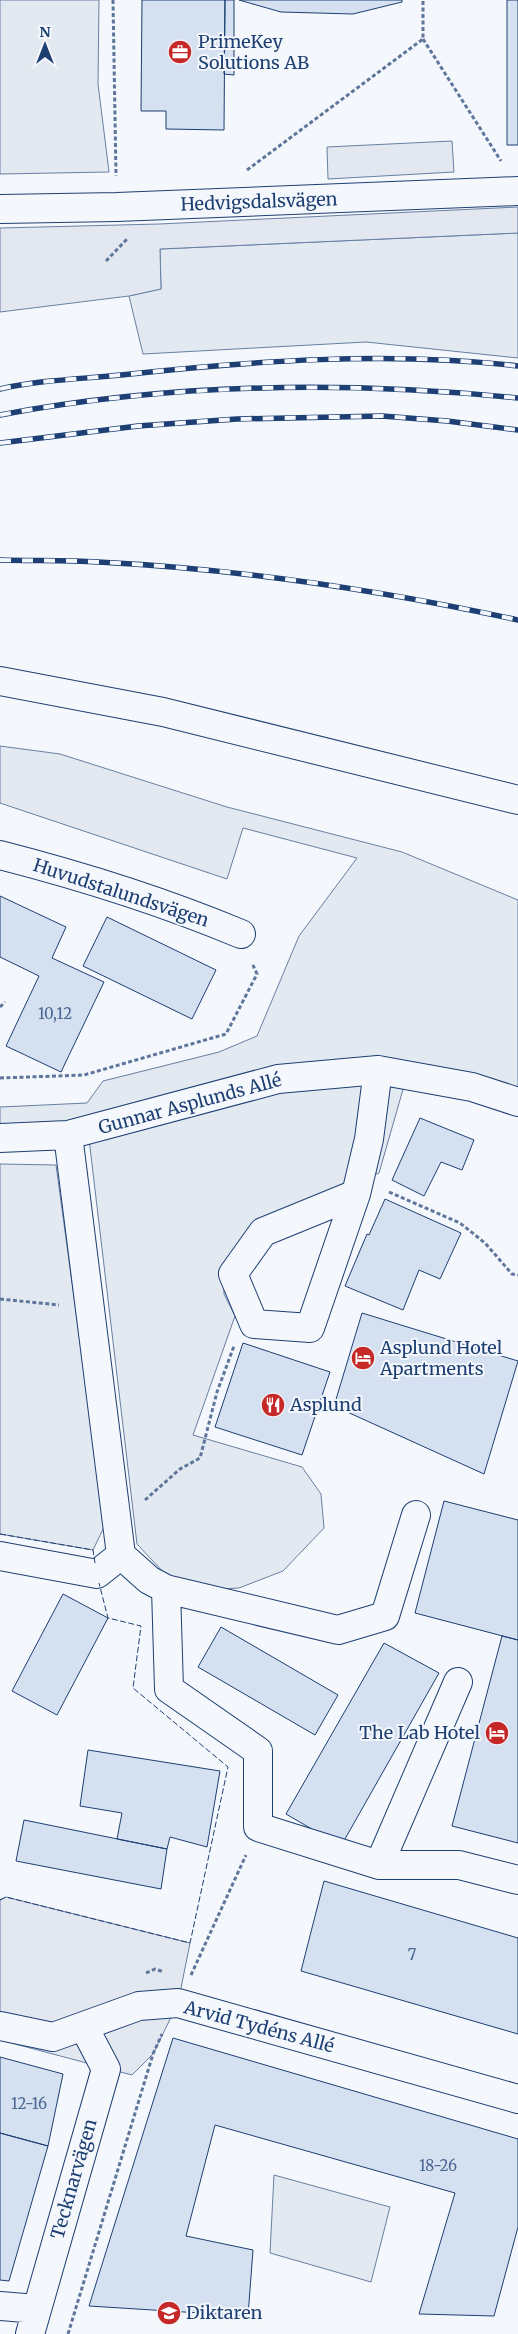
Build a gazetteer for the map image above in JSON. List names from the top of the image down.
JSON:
{
  "streets": {
    "street": [
      "Hedvigsdalsvägen",
      "Huvudstalundsvägen",
      "Gunnar Asplunds Allé",
      "Arvid Tydéns Allé",
      "Tecknarvägen"
    ]
  },
  "crossings": [
    ["Arvid Tydéns Allé", "Tecknarvägen"]
  ],
  "places": {
    "office": ["PrimeKey Solutions AB"],
    "hotel": ["Asplund Hotel Apartments", "The Lab Hotel"],
    "restaurant": ["Asplund"],
    "school or university": ["Diktaren"]
  },
  "house_numbers": [
    "10,12",
    "7",
    "12-16",
    "18-26"
  ],
  "north": "top"
}
